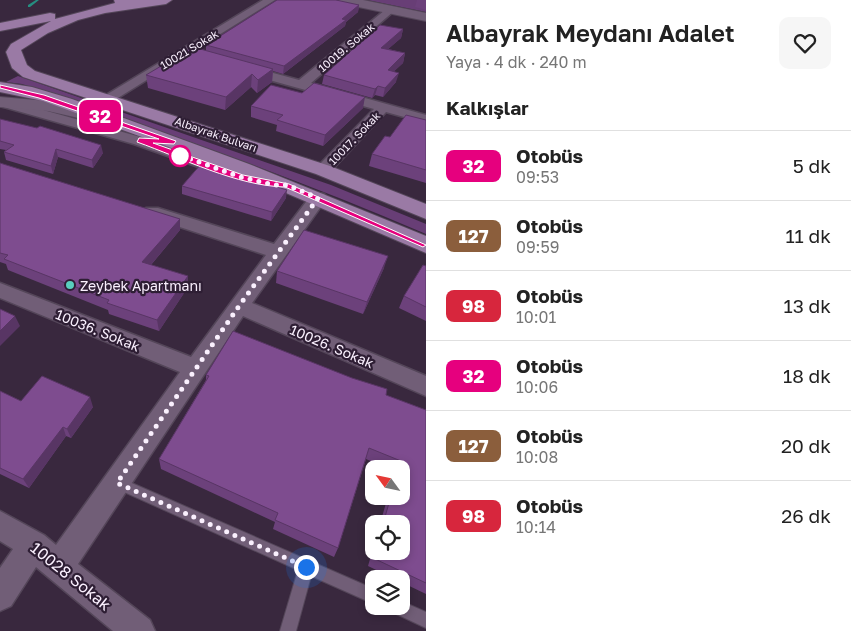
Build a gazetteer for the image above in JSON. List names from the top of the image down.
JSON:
{
  "streets": {
    "main road": ["Albayrak Bulvarı"],
    "street": [
      "10019. Sokak",
      "10021 Sokak",
      "10017. Sokak",
      "10036. Sokak",
      "10026. Sokak",
      "10028 Sokak"
    ]
  },
  "crossings": [
    ["10021 Sokak", "Albayrak Bulvarı"],
    ["Albayrak Bulvarı", "10017. Sokak"]
  ],
  "places": ["Zeybek Apartmanı"],
  "lines": ["bus line 32"],
  "north": "top left",
  "page": {
    "on_map": "32",
    "heading": [
      ["Albayrak Meydanı Adalet", "Yaya · 4 dk · 240 m"],
      "Kalkışlar"
    ],
    "list": [
      {
        "mark": "32",
        "name": "Otobüs",
        "note": "09:53",
        "value": "5 dk"
      },
      {
        "mark": "127",
        "name": "Otobüs",
        "note": "09:59",
        "value": "11 dk"
      },
      {
        "mark": "98",
        "name": "Otobüs",
        "note": "10:01",
        "value": "13 dk"
      },
      {
        "mark": "32",
        "name": "Otobüs",
        "note": "10:06",
        "value": "18 dk"
      },
      {
        "mark": "127",
        "name": "Otobüs",
        "note": "10:08",
        "value": "20 dk"
      },
      {
        "mark": "98",
        "name": "Otobüs",
        "note": "10:14",
        "value": "26 dk"
      }
    ]
  }
}
